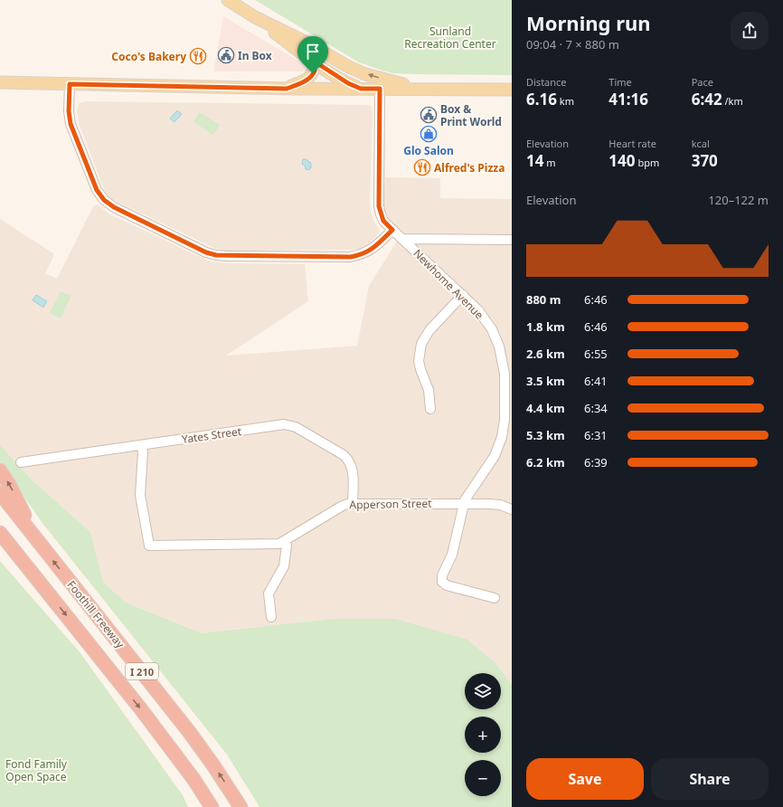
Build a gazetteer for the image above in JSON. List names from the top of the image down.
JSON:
{
  "streets": {
    "highway": ["Foothill Freeway", "I 210"],
    "street": ["Newhome Avenue", "Yates Street", "Apperson Street"]
  },
  "crossings": [
    ["Newhome Avenue", "Apperson Street"],
    ["Yates Street", "Apperson Street"]
  ],
  "parks": ["Sunland Recreation Center", "Fond Family Open Space"],
  "places": {
    "public building": ["In Box", "Box & Print World"],
    "restaurant": ["Coco's Bakery", "Alfred's Pizza"],
    "shop": ["Glo Salon"]
  },
  "page": {
    "heading": ["Morning run", "09:04 · 7 × 880 m"],
    "stats": [
      ["Distance", "6.16 km"],
      ["Time", "41:16"],
      ["Pace", "6:42 /km"],
      ["Elevation", "14 m"],
      ["Heart rate", "140 bpm"],
      ["kcal", "370"]
    ],
    "chart": ["Elevation", "120–122 m"],
    "list": [
      {
        "name": "880 m",
        "note": "6:46"
      },
      {
        "name": "1.8 km",
        "note": "6:46"
      },
      {
        "name": "2.6 km",
        "note": "6:55"
      },
      {
        "name": "3.5 km",
        "note": "6:41"
      },
      {
        "name": "4.4 km",
        "note": "6:34"
      },
      {
        "name": "5.3 km",
        "note": "6:31"
      },
      {
        "name": "6.2 km",
        "note": "6:39"
      }
    ],
    "map_buttons": ["+", "−"],
    "buttons": ["Save", "Share"]
  }
}
